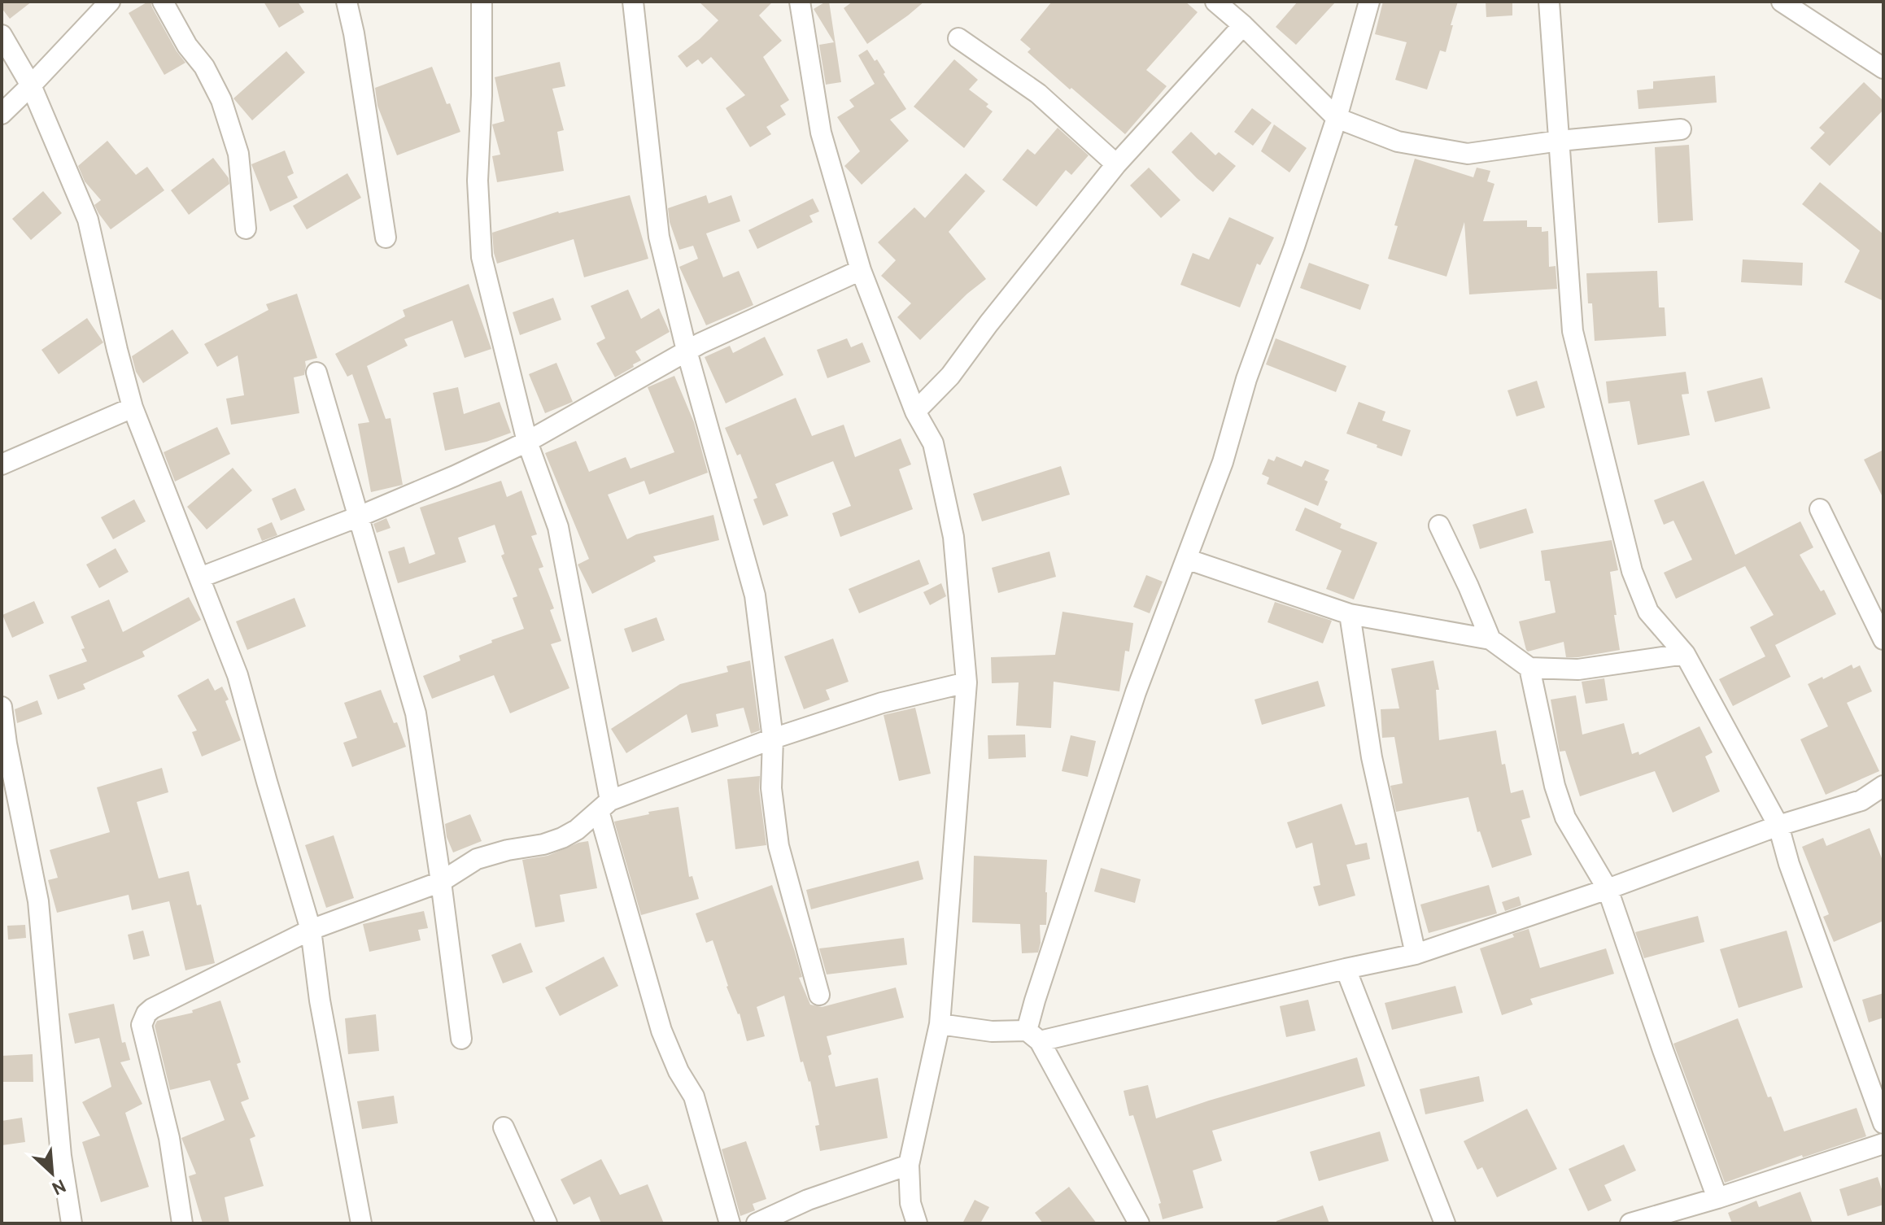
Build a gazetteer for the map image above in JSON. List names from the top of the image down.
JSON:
{
  "north": "bottom right"
}
